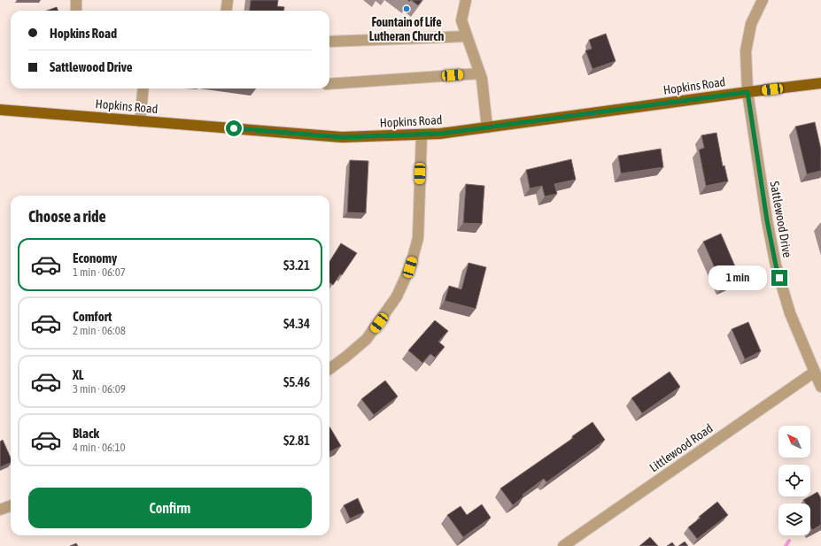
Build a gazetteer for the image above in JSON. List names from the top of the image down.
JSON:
{
  "streets": {
    "main road": ["Hopkins Road"],
    "street": ["Sattlewood Drive", "Littlewood Road"]
  },
  "crossings": [
    ["Hopkins Road", "Sattlewood Drive"],
    ["Sattlewood Drive", "Littlewood Road"]
  ],
  "places": ["Fountain of Life Lutheran Church"],
  "north": "top left",
  "page": {
    "banner": ["Hopkins Road", "Sattlewood Drive"],
    "heading": "Choose a ride",
    "list": [
      {
        "name": "Economy",
        "note": "1 min · 06:07",
        "value": "$3.21"
      },
      {
        "name": "Comfort",
        "note": "2 min · 06:08",
        "value": "$4.34"
      },
      {
        "name": "XL",
        "note": "3 min · 06:09",
        "value": "$5.46"
      },
      {
        "name": "Black",
        "note": "4 min · 06:10",
        "value": "$2.81"
      }
    ],
    "bubble": "1 min",
    "buttons": "Confirm"
  }
}
